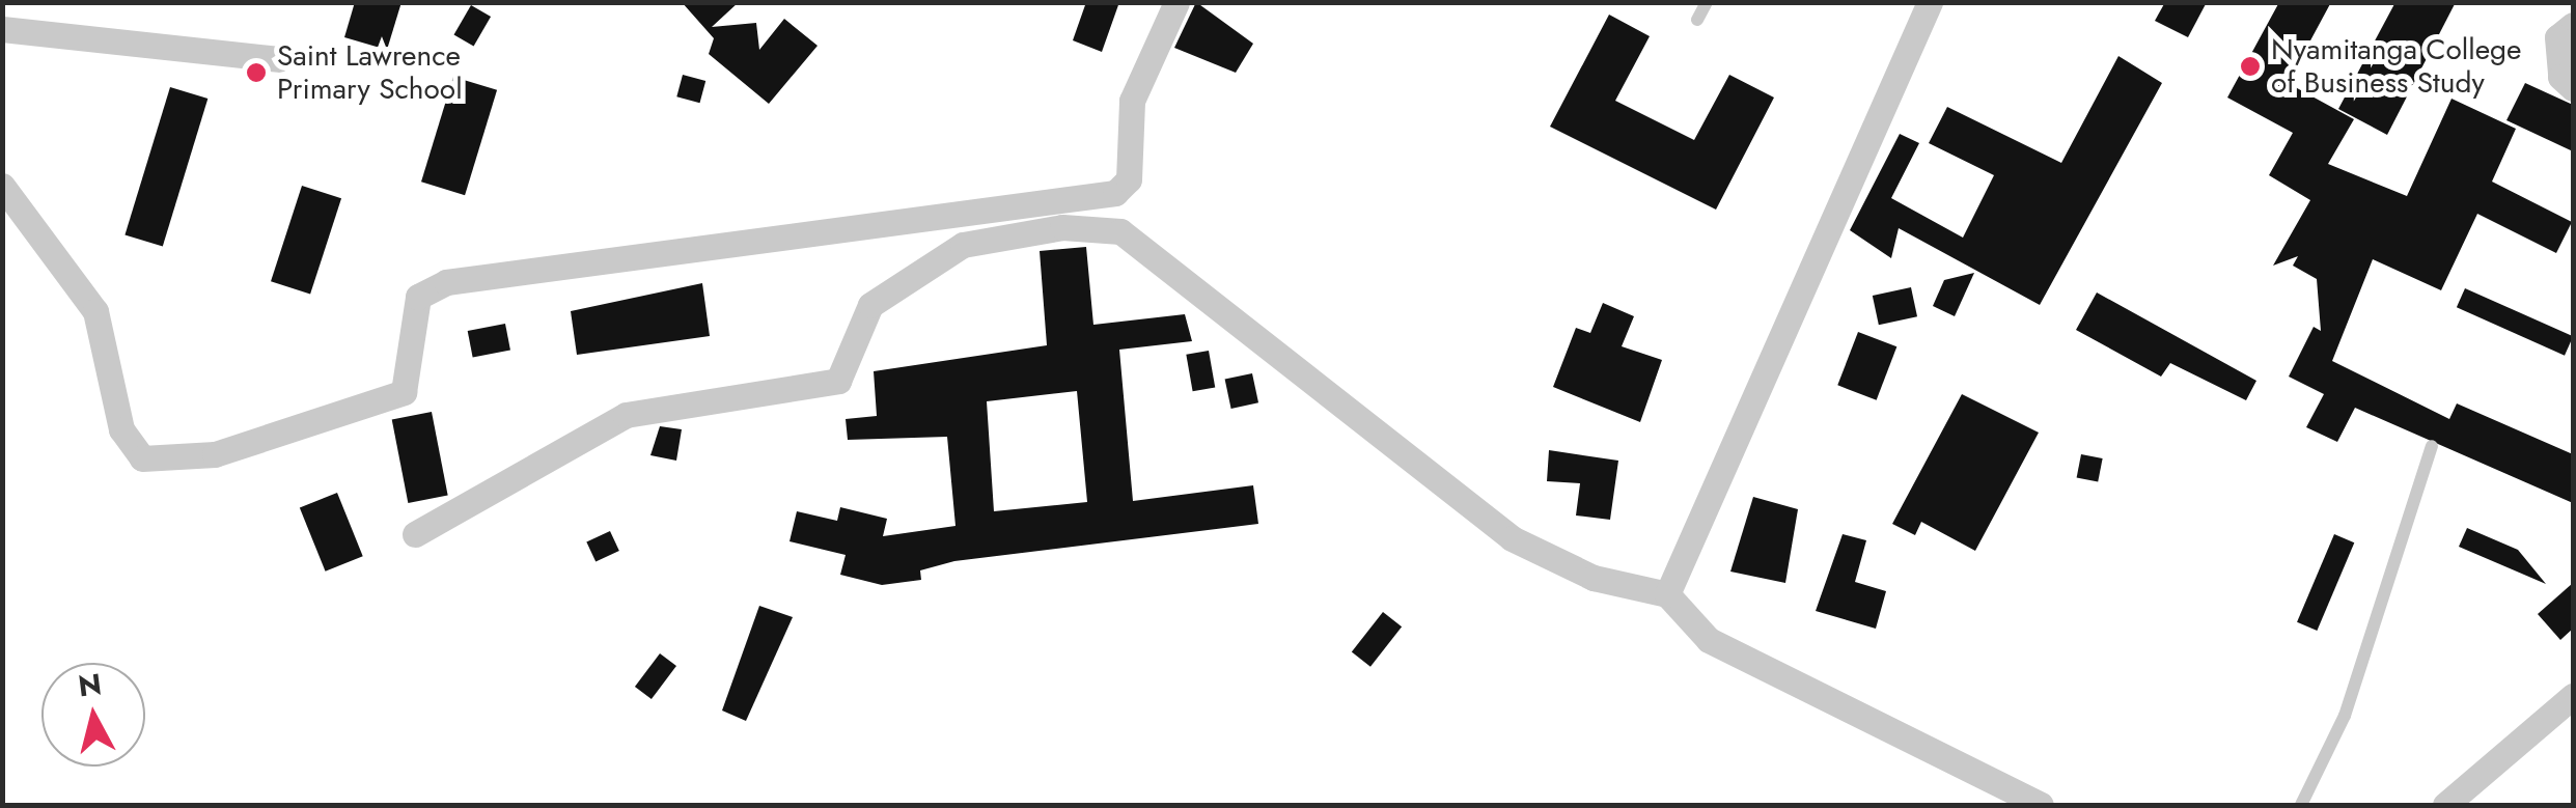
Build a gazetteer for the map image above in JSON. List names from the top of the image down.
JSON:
{
  "places": ["Nyamitanga College of Business Study", "Saint Lawrence Primary School"],
  "north": "top"
}
